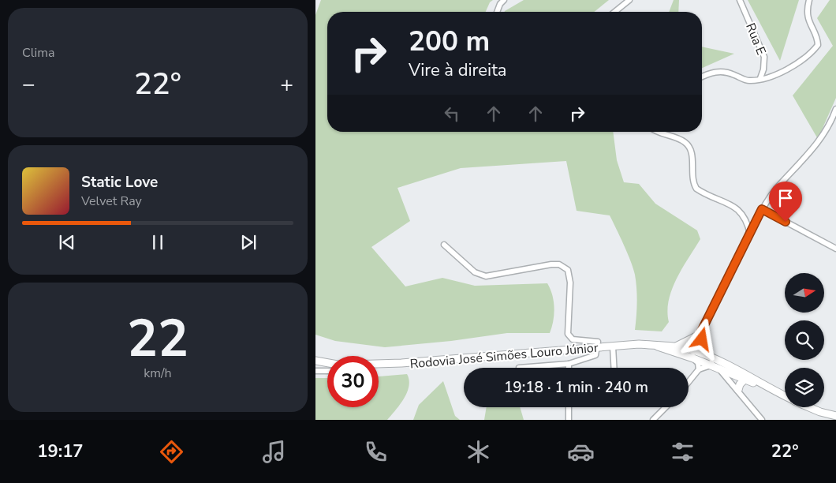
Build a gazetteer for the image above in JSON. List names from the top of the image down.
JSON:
{
  "streets": {
    "main road": ["Rodovia José Simões Louro Júnior"],
    "street": ["Rua E"]
  },
  "north": "right",
  "page": {
    "tile": [
      "Clima",
      ["22", "km/h"]
    ],
    "turn": ["200 m", "Vire à direita"],
    "heat": ["−", "22°", "+"],
    "song": ["Static Love", "Velvet Ray"],
    "limit": "30",
    "trip": "19:18 · 1 min · 240 m",
    "tabs": ["19:17", "22°"]
  }
}
